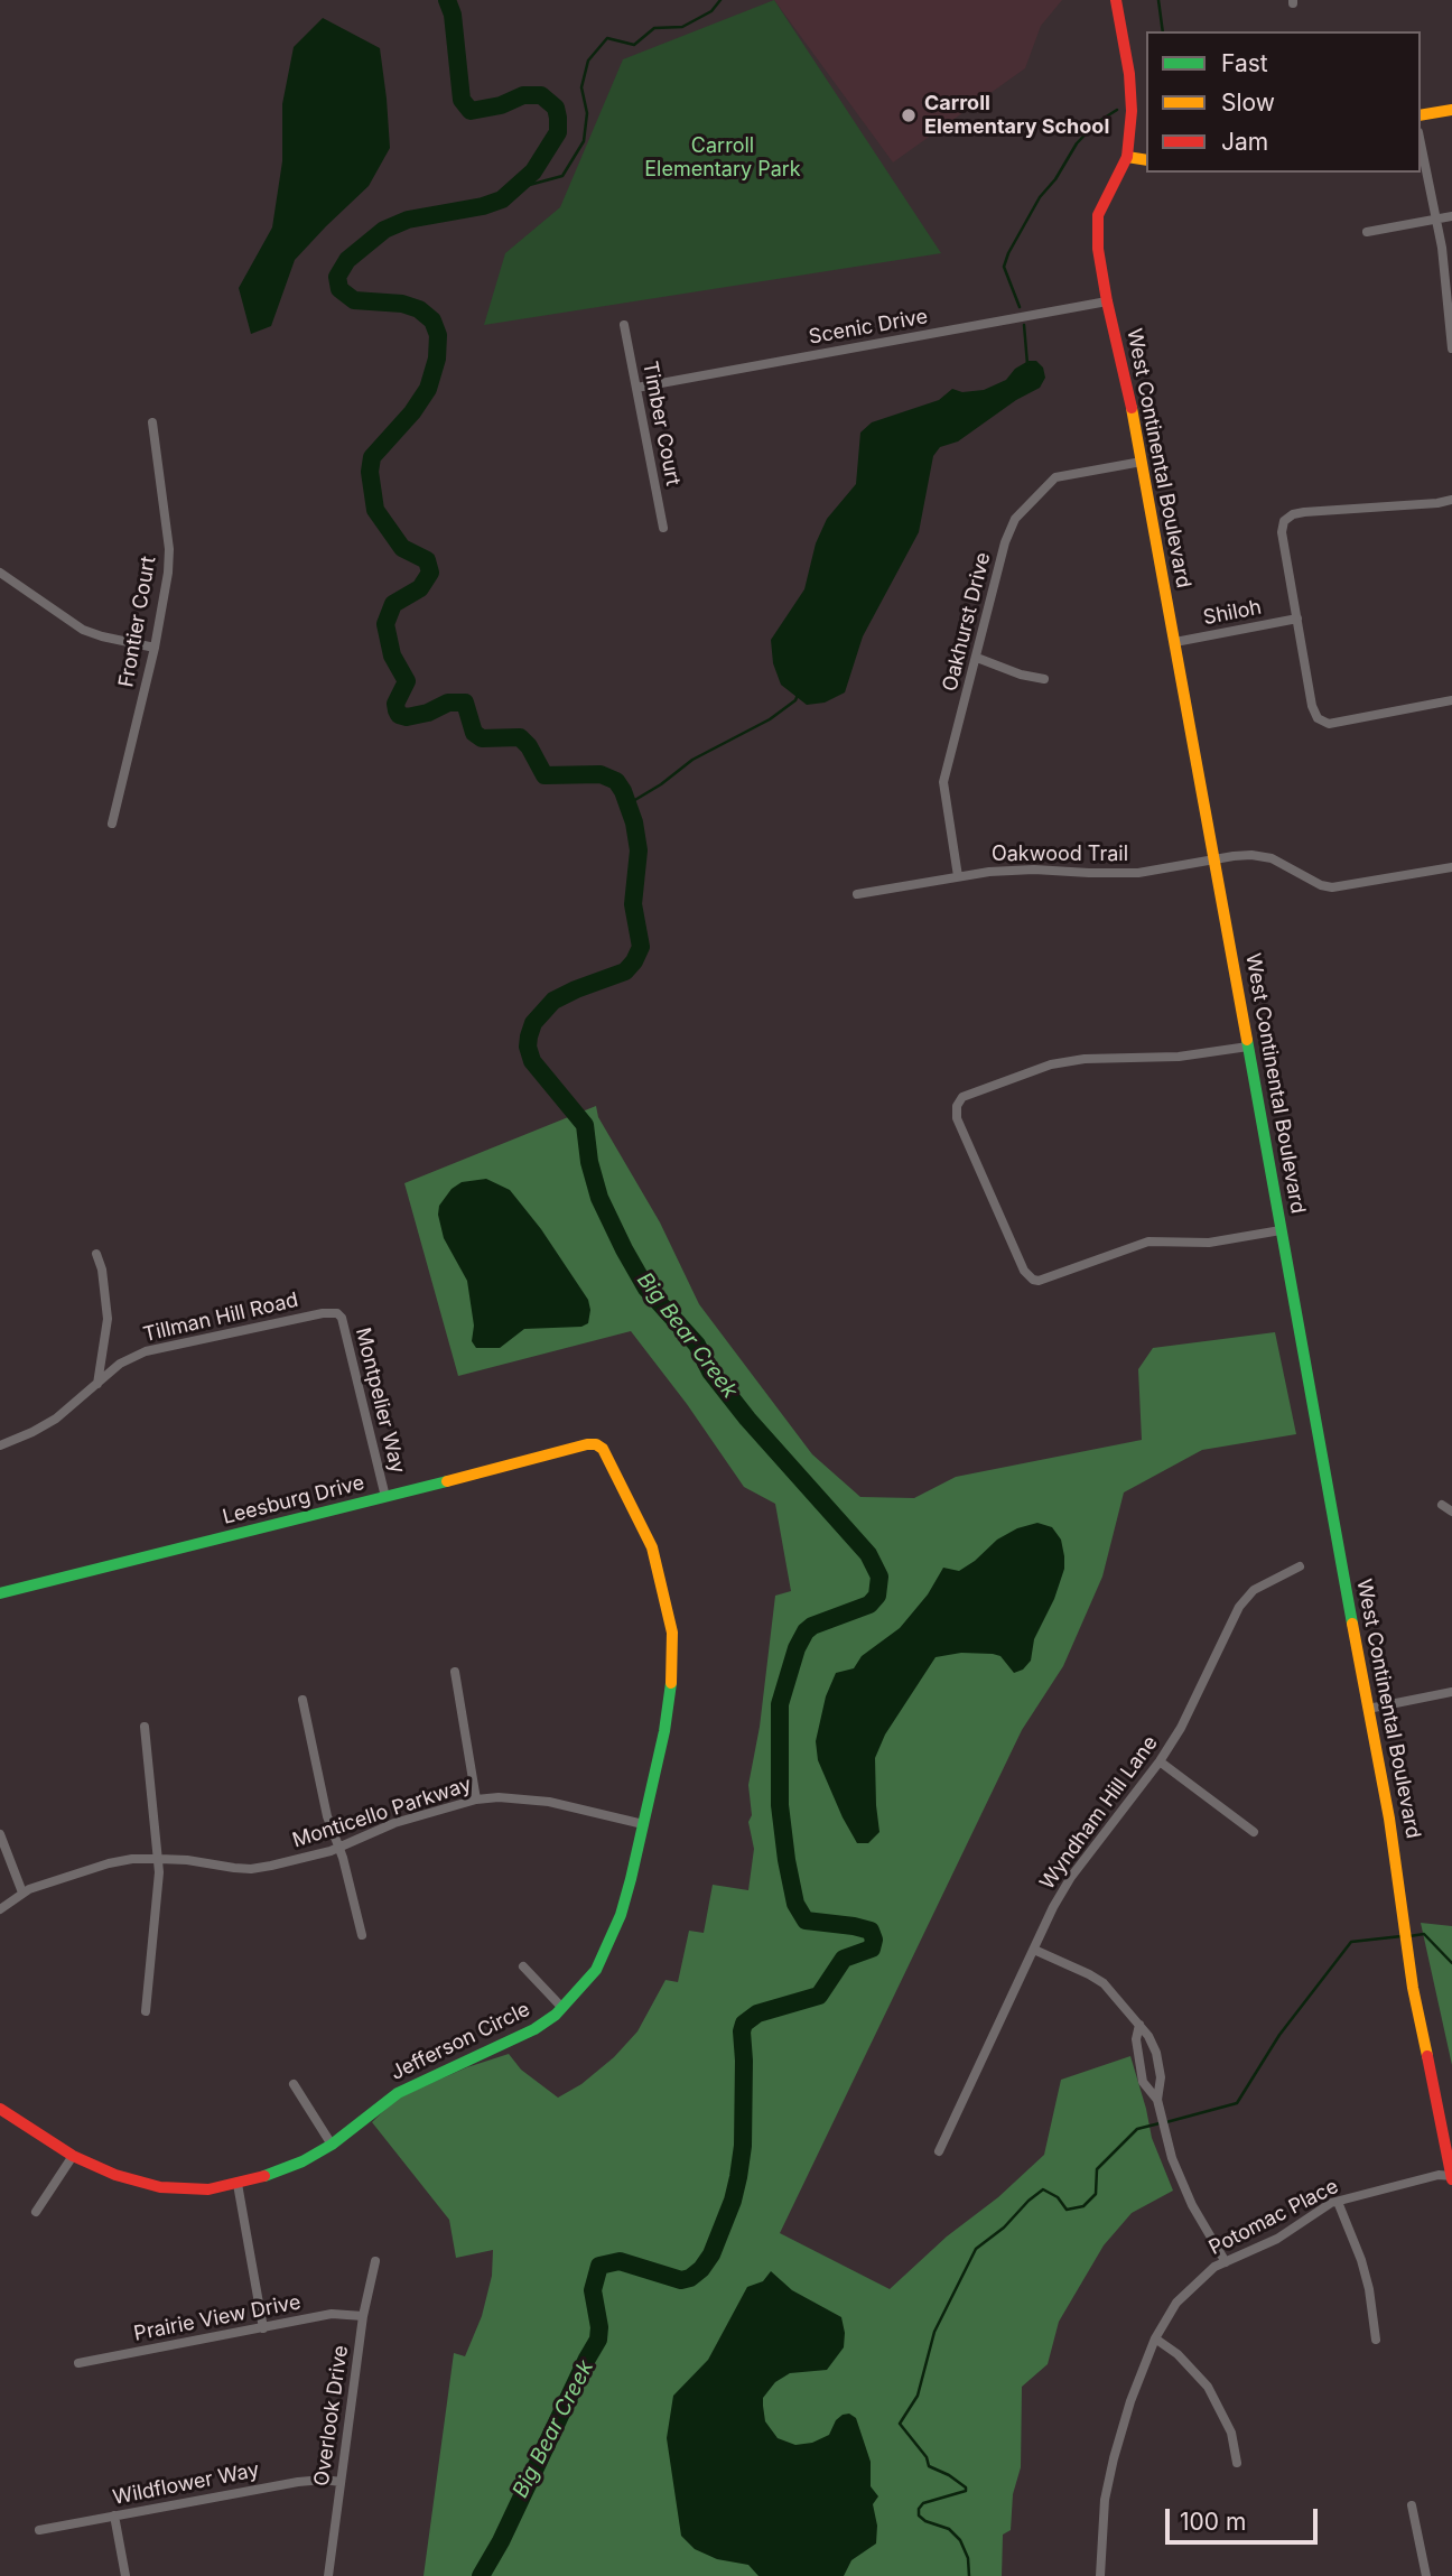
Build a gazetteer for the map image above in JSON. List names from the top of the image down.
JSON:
{
  "streets": {
    "main road": ["West Continental Boulevard", "Leesburg Drive", "Jefferson Circle"],
    "street": [
      "Scenic Drive",
      "Timber Court",
      "Shiloh",
      "Frontier Court",
      "Oakhurst Drive",
      "Oakwood Trail",
      "Tillman Hill Road",
      "Montpelier Way",
      "Monticello Parkway",
      "Wyndham Hill Lane",
      "Potomac Place",
      "Prairie View Drive",
      "Overlook Drive",
      "Wildflower Way"
    ]
  },
  "crossings": [
    ["Scenic Drive", "Timber Court"],
    ["Scenic Drive", "West Continental Boulevard"],
    ["West Continental Boulevard", "Shiloh"],
    ["West Continental Boulevard", "Oakhurst Drive"],
    ["West Continental Boulevard", "Oakwood Trail"],
    ["West Continental Boulevard", "Potomac Place"],
    ["Oakhurst Drive", "Oakwood Trail"],
    ["Tillman Hill Road", "Montpelier Way"],
    ["Montpelier Way", "Leesburg Drive"],
    ["Leesburg Drive", "Jefferson Circle"],
    ["Monticello Parkway", "Jefferson Circle"],
    ["Prairie View Drive", "Overlook Drive"],
    ["Overlook Drive", "Wildflower Way"]
  ],
  "water": ["Big Bear Creek"],
  "parks": ["Carroll Elementary Park"],
  "places": ["Carroll Elementary School"],
  "legend": ["Fast", "Slow", "Jam"],
  "scale_bar": "100 m"
}
